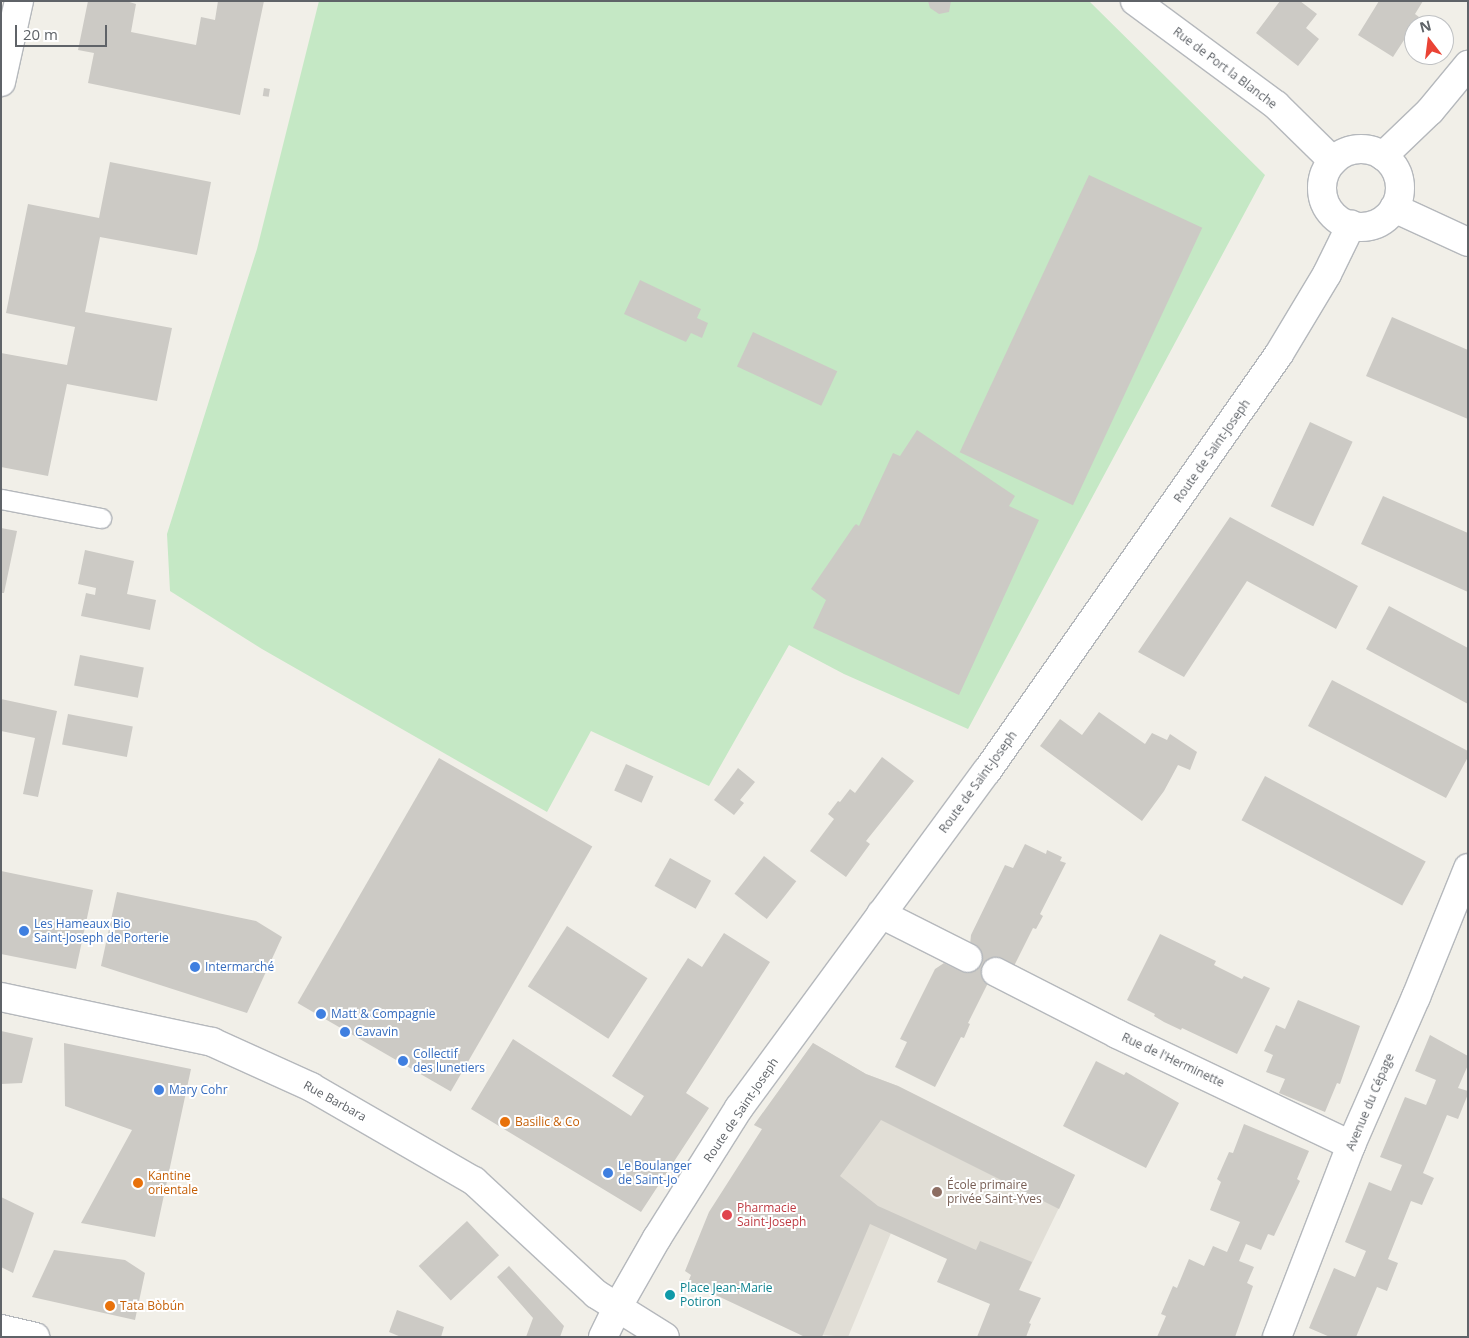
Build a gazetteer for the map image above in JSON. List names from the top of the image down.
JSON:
{
  "streets": {
    "street": [
      "Rue de Port la Blanche",
      "Route de Saint-Joseph",
      "Rue de l'Herminette",
      "Rue Barbara",
      "Avenue du Cépage"
    ]
  },
  "crossings": [
    ["Rue de Port la Blanche", "Route de Saint-Joseph"],
    ["Route de Saint-Joseph", "Rue Barbara"],
    ["Rue de l'Herminette", "Avenue du Cépage"]
  ],
  "places": [
    "Les Hameaux Bio Saint-Joseph de Porterie",
    "Intermarché",
    "Matt & Compagnie",
    "Cavavin",
    "Collectif des lunetiers",
    "Mary Cohr",
    "Basilic & Co",
    "Le Boulanger de Saint-Jo",
    "Kantine orientale",
    "École primaire privée Saint-Yves",
    "Pharmacie Saint-Joseph",
    "Place Jean-Marie Potiron",
    "Tata Bòbún"
  ],
  "scale_bar": "20 m",
  "north": "top"
}
